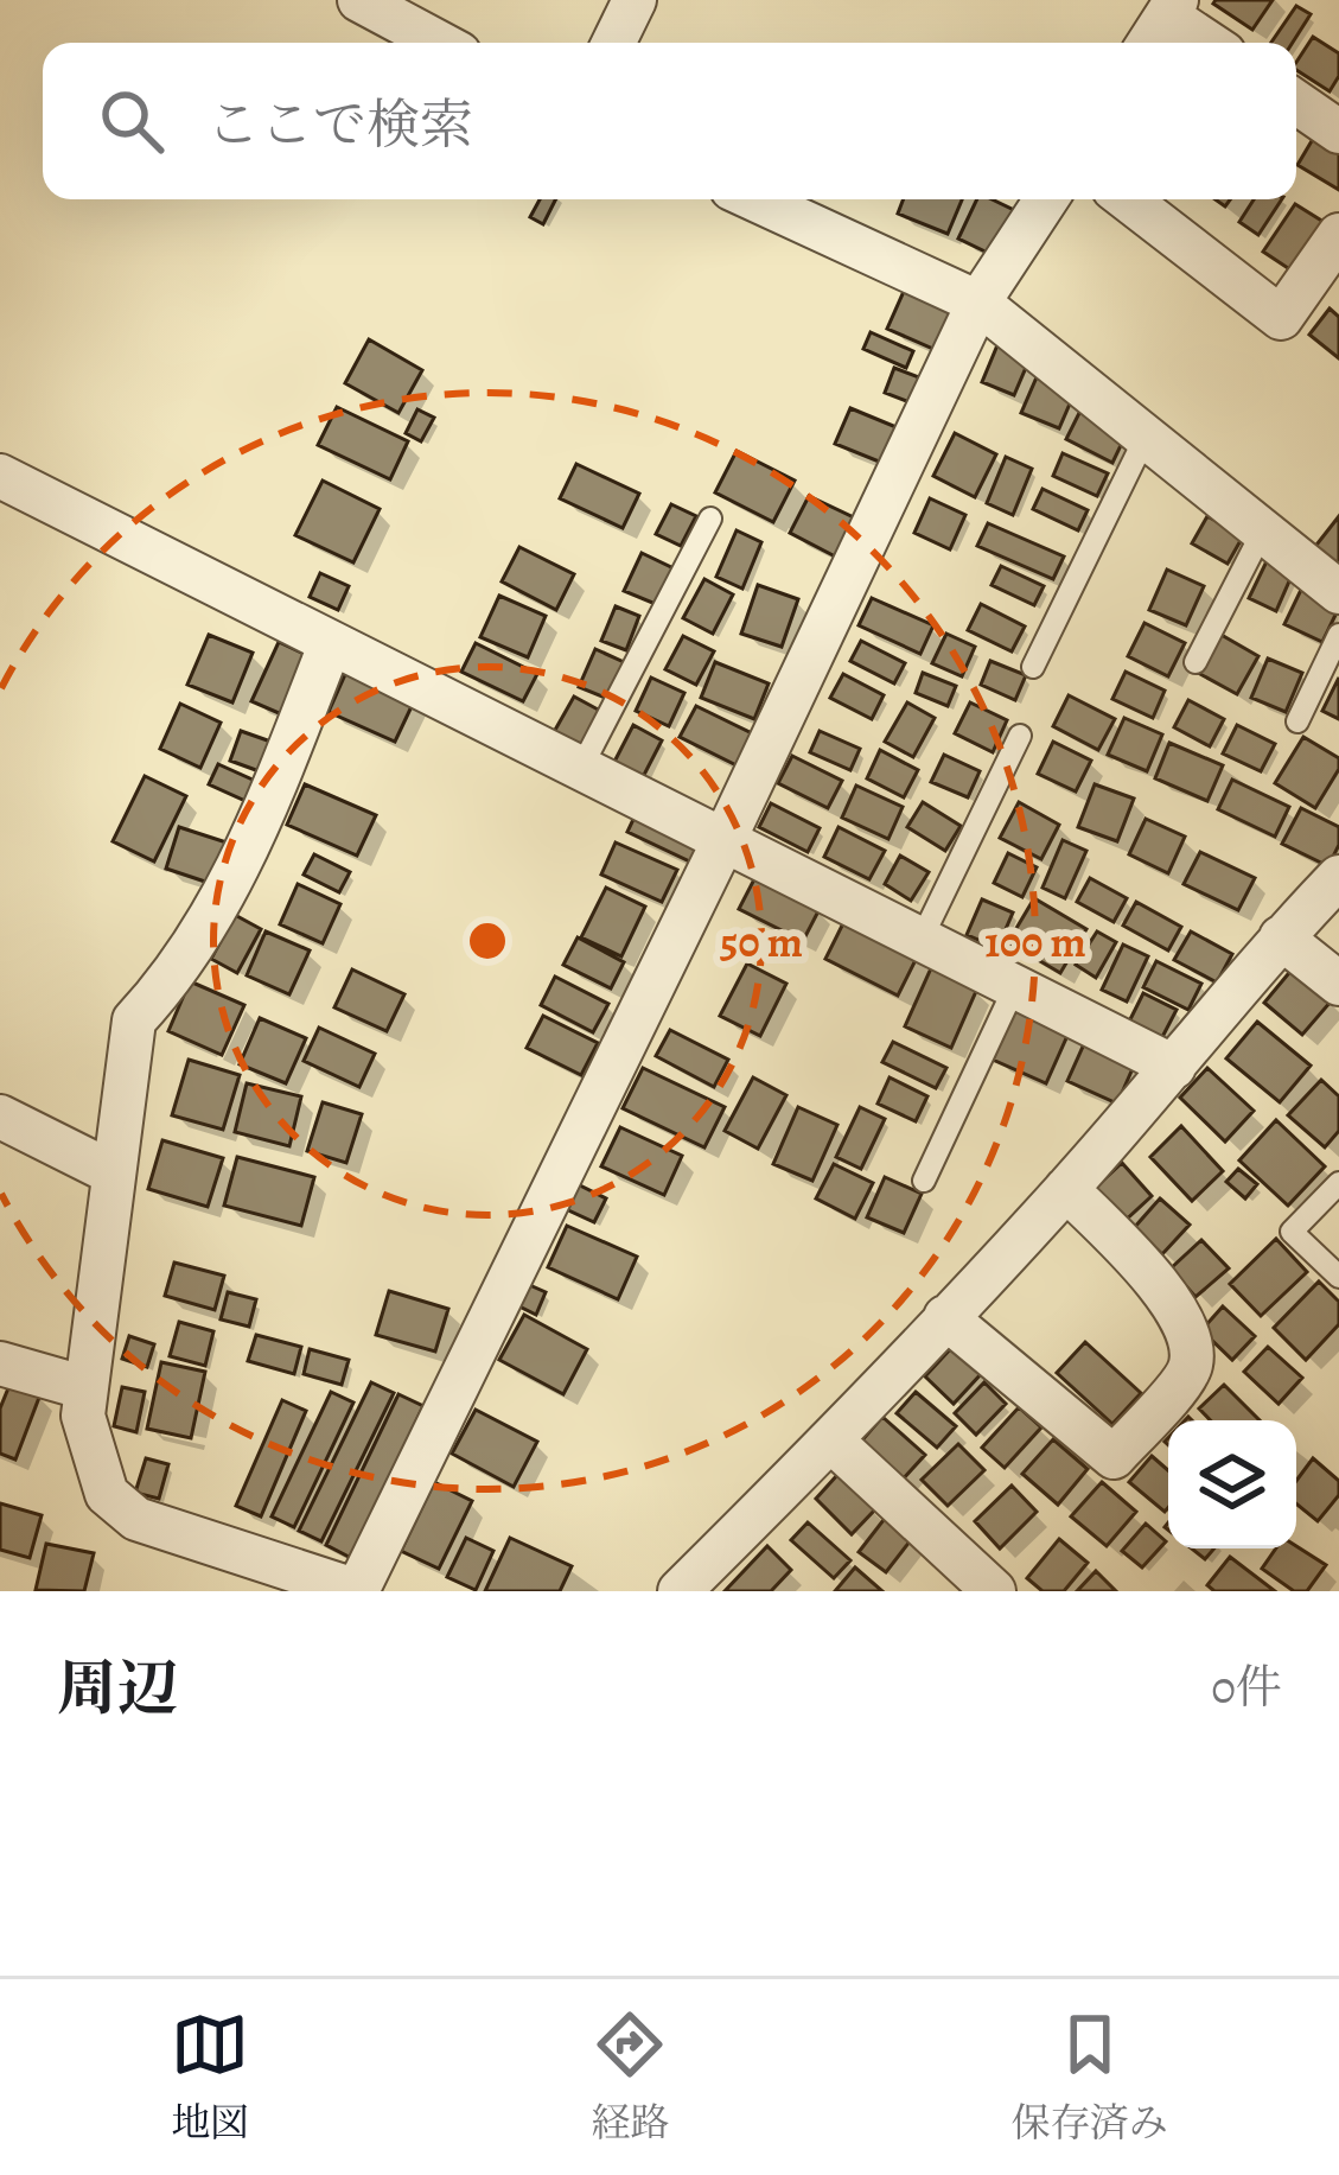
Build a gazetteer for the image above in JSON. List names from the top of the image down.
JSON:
{
  "page": {
    "search": "ここで検索",
    "heading": ["周辺", "0件"],
    "nav": ["地図", "経路", "保存済み"]
  },
  "rings": ["50 m", "100 m"]
}
